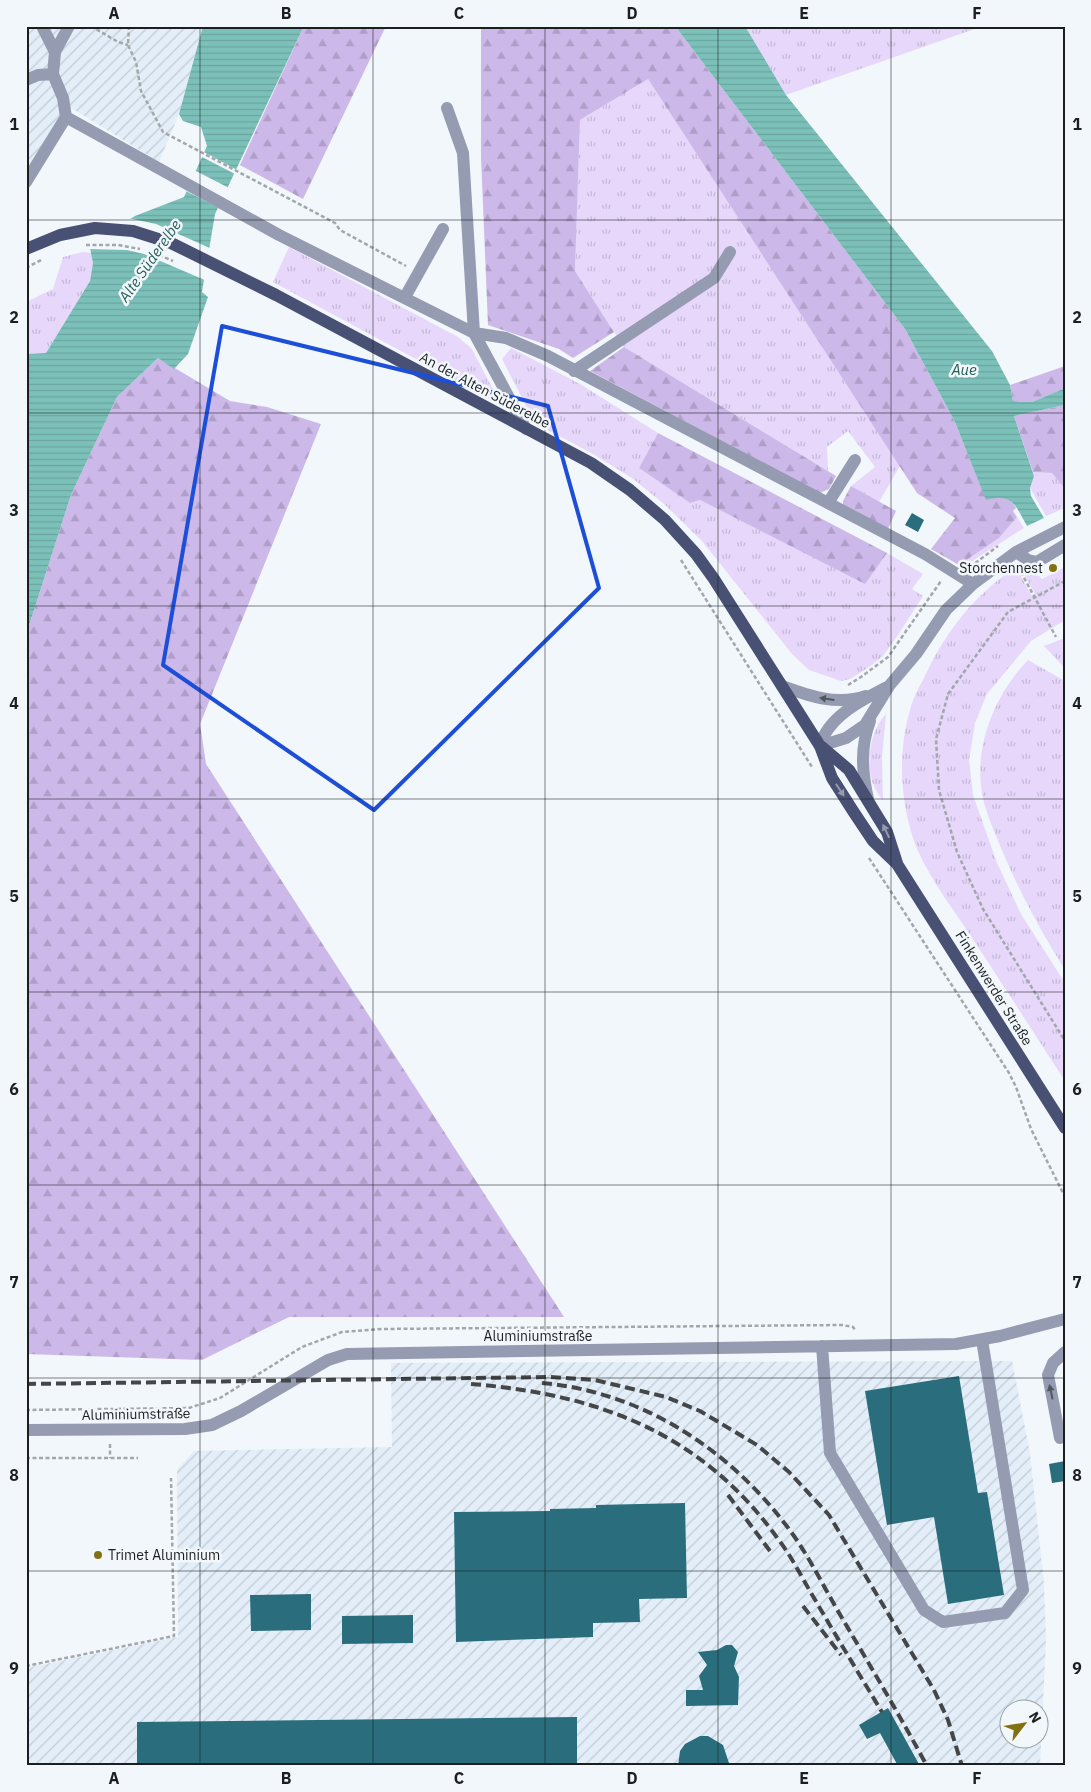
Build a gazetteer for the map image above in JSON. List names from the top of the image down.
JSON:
{
  "streets": {
    "main road": ["An der Alten Süderelbe", "Finkenwerder Straße"],
    "street": ["Aluminiumstraße"]
  },
  "crossings": [
    ["An der Alten Süderelbe", "Finkenwerder Straße"]
  ],
  "water": ["Alte Süderelbe", "Aue"],
  "places": ["Storchennest", "Trimet Aluminium"],
  "north": "top right",
  "grid": {
    "columns": [
      "A",
      "B",
      "C",
      "D",
      "E",
      "F"
    ],
    "rows": [
      "1",
      "2",
      "3",
      "4",
      "5",
      "6",
      "7",
      "8",
      "9"
    ]
  }
}
